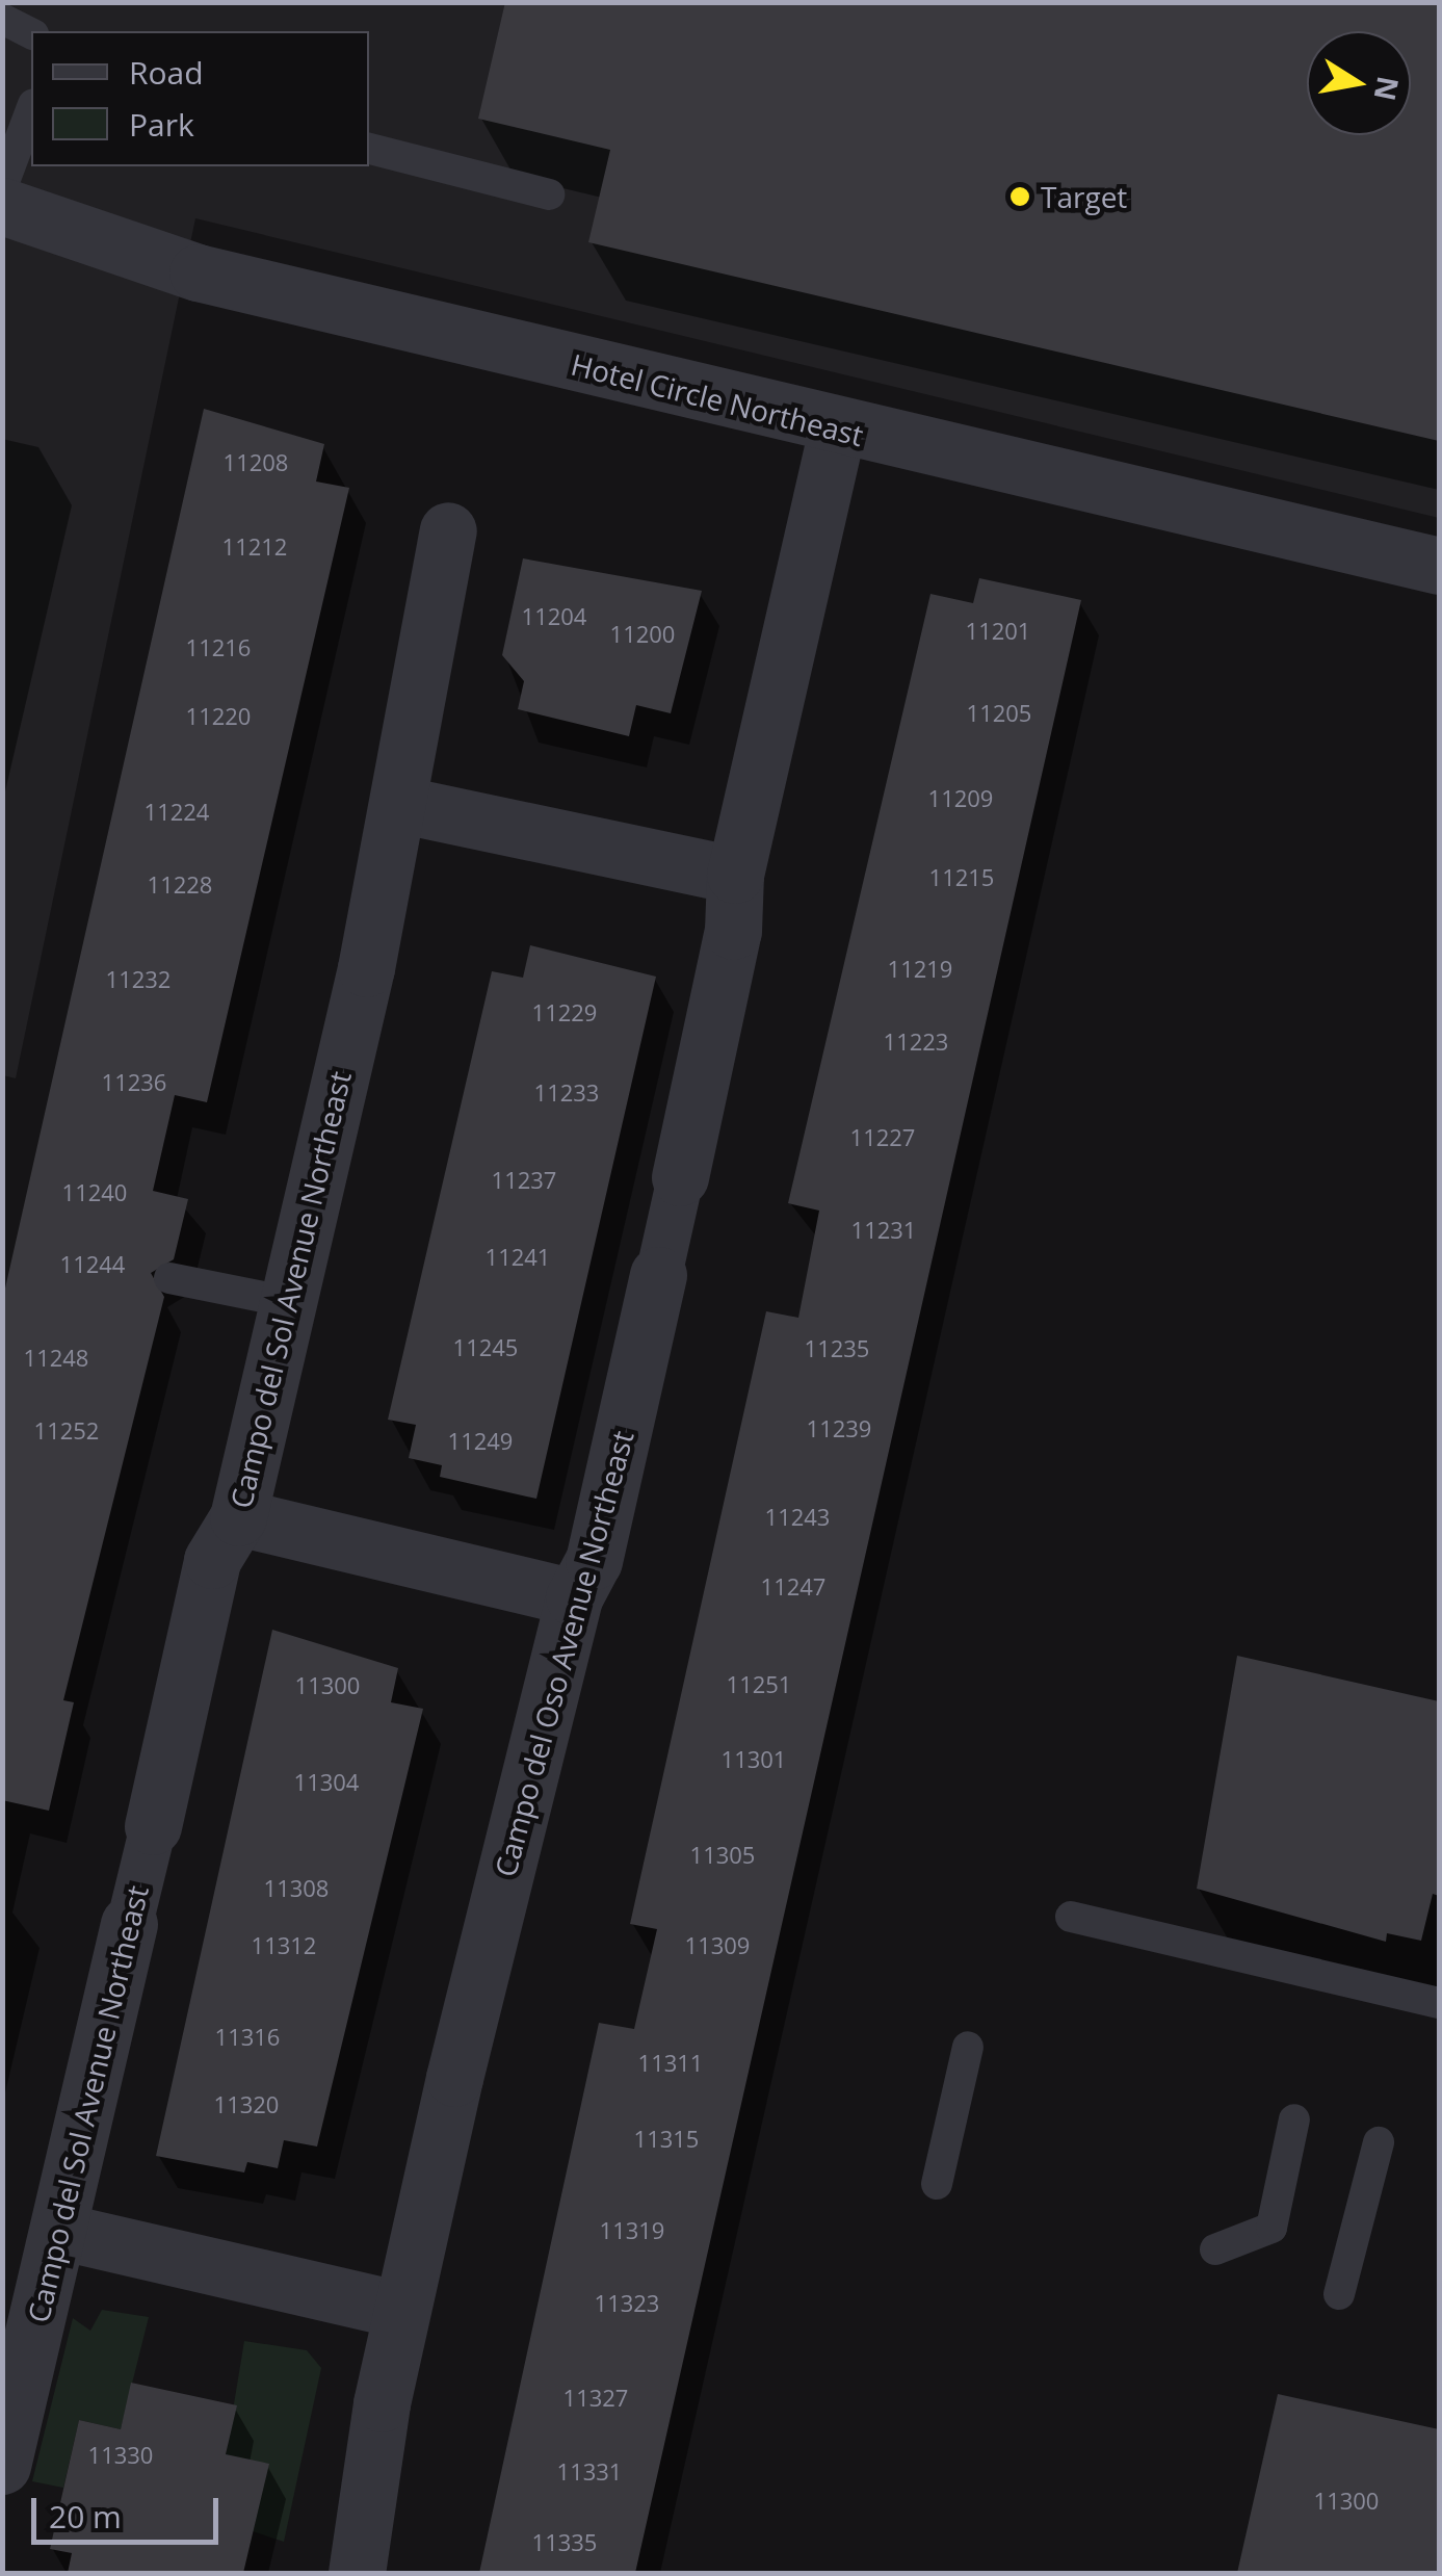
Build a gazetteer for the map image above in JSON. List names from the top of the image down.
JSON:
{
  "streets": {
    "street": ["Hotel Circle Northeast", "Campo del Sol Avenue Northeast", "Campo del Oso Avenue Northeast"]
  },
  "crossings": [
    ["Hotel Circle Northeast", "Campo del Oso Avenue Northeast"]
  ],
  "places": ["Target"],
  "house_numbers": [
    "11208",
    "11212",
    "11204",
    "11201",
    "11200",
    "11216",
    "11205",
    "11220",
    "11209",
    "11224",
    "11215",
    "11228",
    "11219",
    "11232",
    "11229",
    "11223",
    "11236",
    "11233",
    "11227",
    "11237",
    "11240",
    "11231",
    "11241",
    "11244",
    "11245",
    "11235",
    "11248",
    "11239",
    "11252",
    "11249",
    "11243",
    "11247",
    "11251",
    "11300",
    "11301",
    "11304",
    "11305",
    "11308",
    "11312",
    "11309",
    "11316",
    "11311",
    "11320",
    "11315",
    "11319",
    "11323",
    "11327",
    "11330",
    "11331",
    "11300",
    "11335"
  ],
  "legend": ["Road", "Park"],
  "scale_bar": "20 m",
  "north": "right"
}
